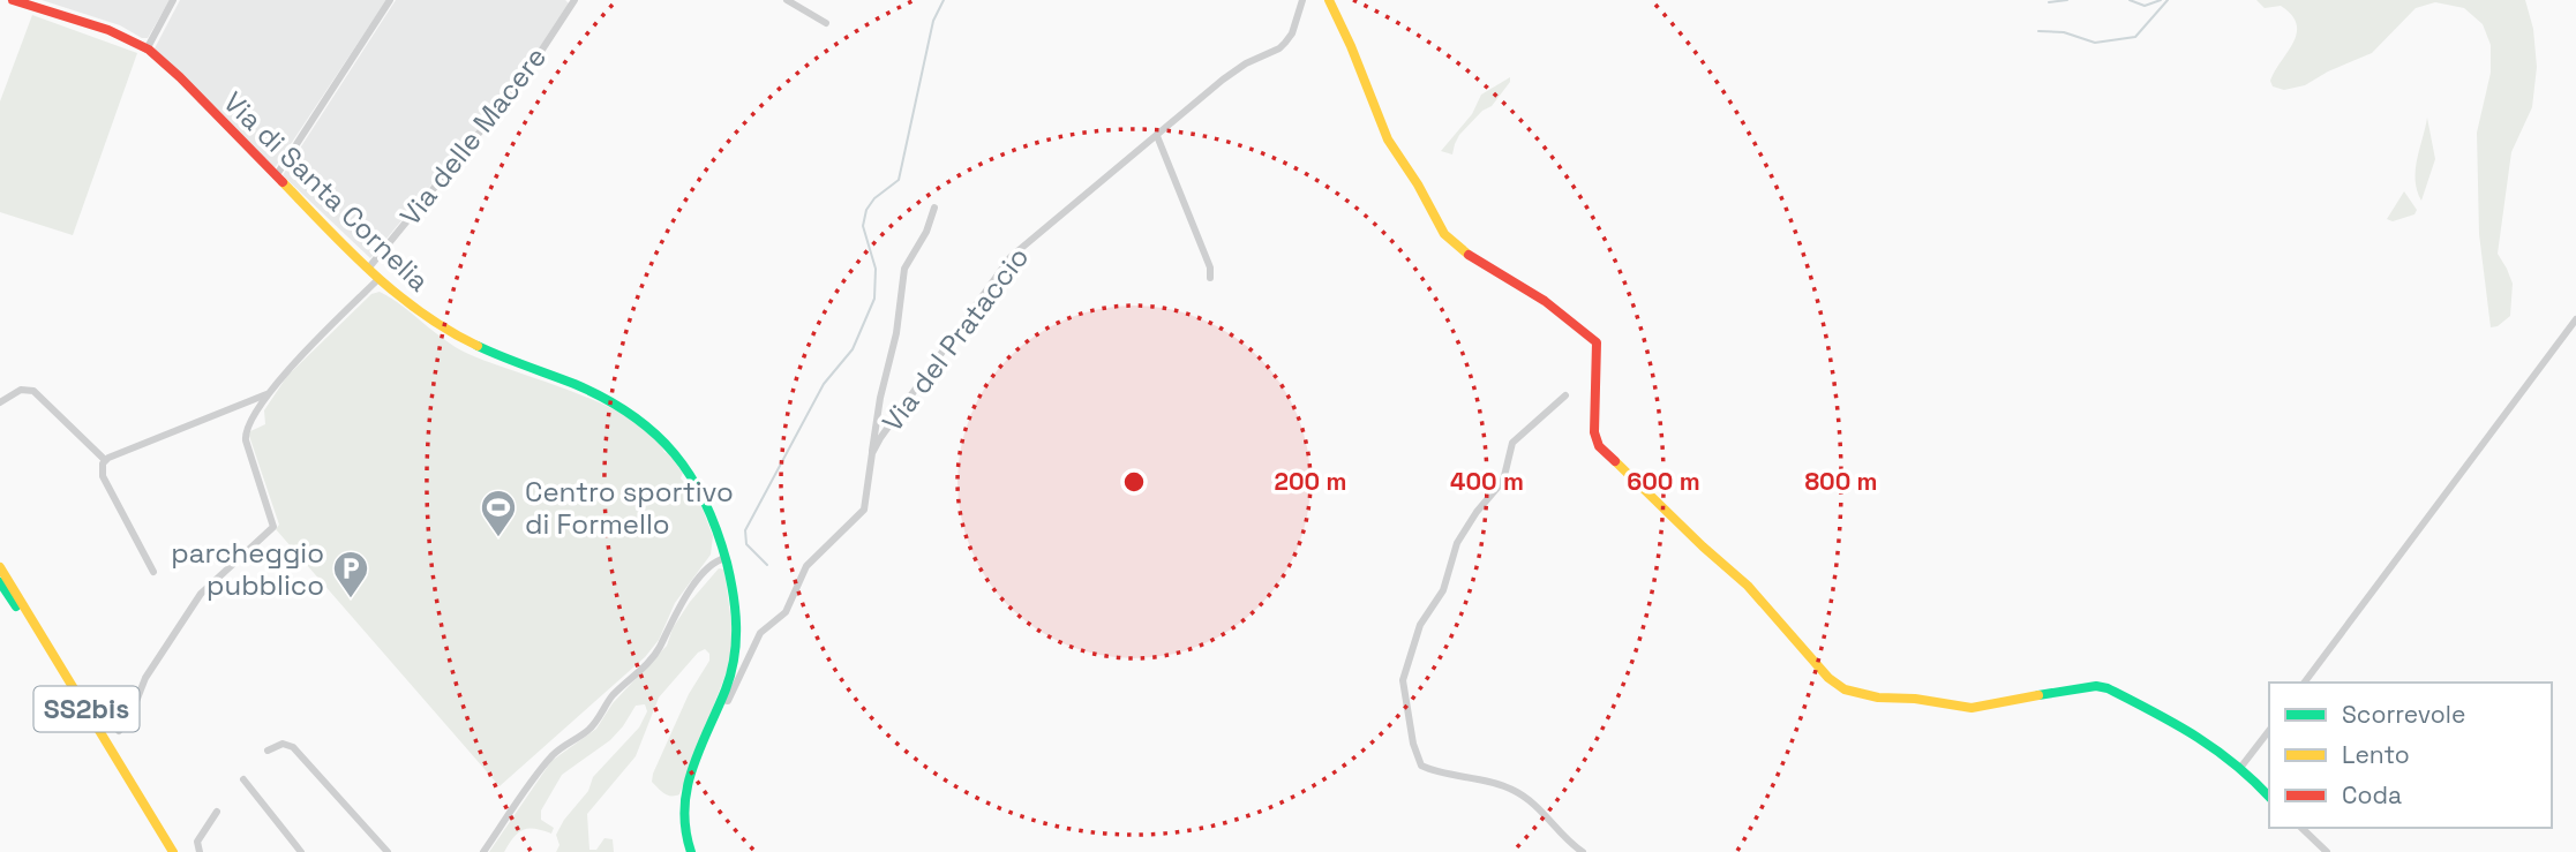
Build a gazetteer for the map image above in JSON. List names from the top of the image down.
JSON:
{
  "streets": {
    "main road": ["Via di Santa Cornelia", "SS2bis"],
    "street": ["Via delle Macere", "Via del Prataccio"]
  },
  "crossings": [
    ["Via delle Macere", "Via di Santa Cornelia"],
    ["Via di Santa Cornelia", "Via del Prataccio"]
  ],
  "places": {
    "sports": ["Centro sportivo di Formello"],
    "parking": ["parcheggio pubblico"]
  },
  "legend": ["Scorrevole", "Lento", "Coda"],
  "rings": [
    "200 m",
    "400 m",
    "600 m",
    "800 m"
  ]
}
